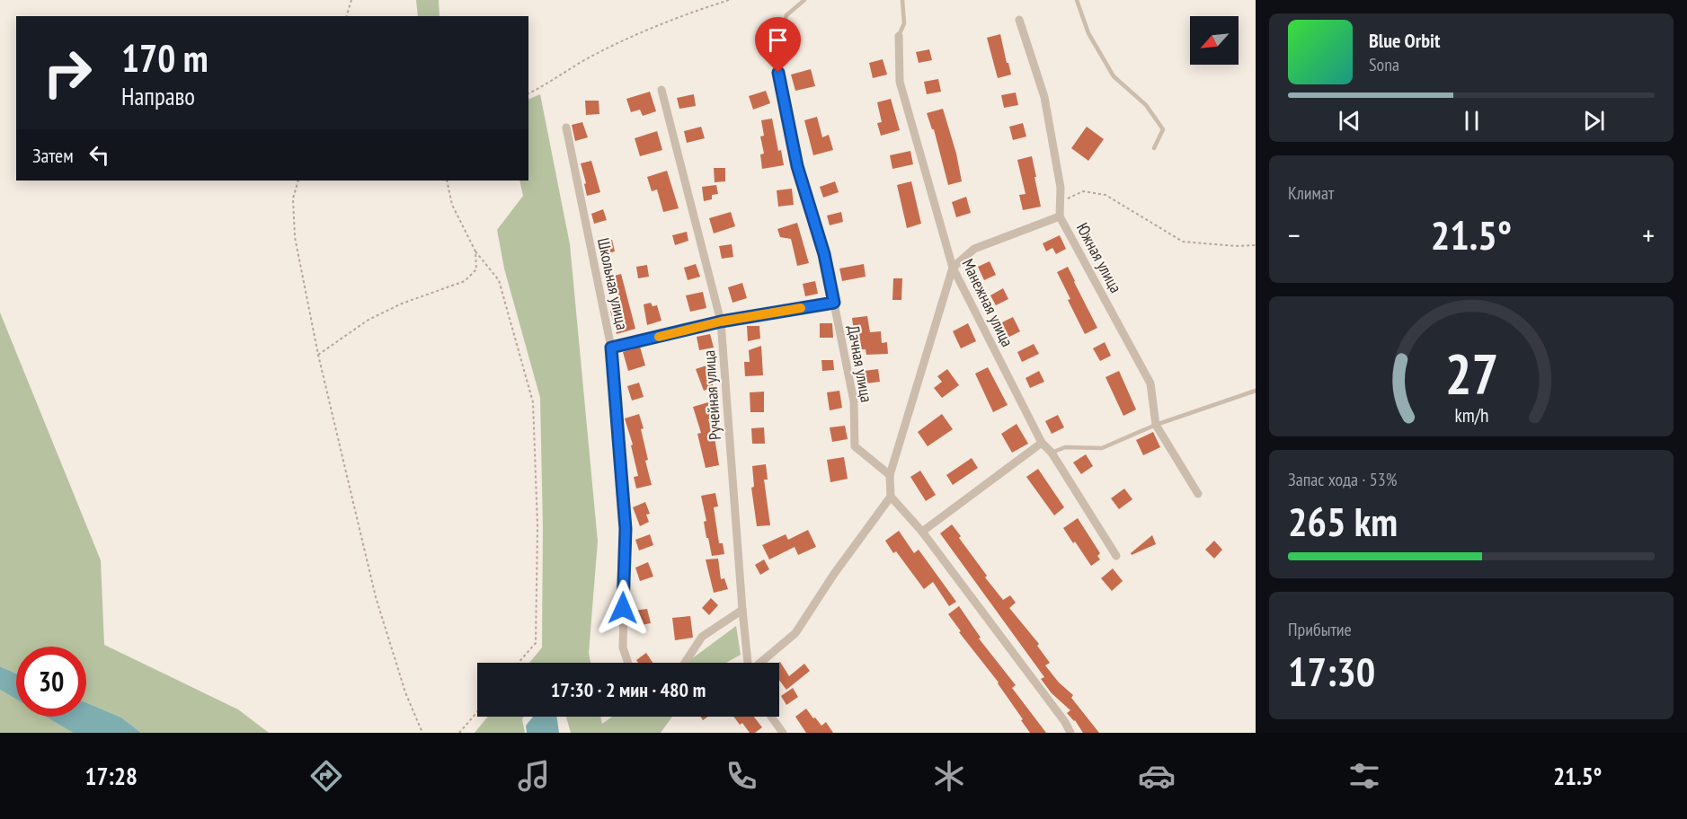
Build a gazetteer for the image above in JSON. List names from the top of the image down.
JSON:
{
  "streets": {
    "street": [
      "Южная улица",
      "Школьная улица",
      "Манежная улица",
      "Дачная улица",
      "Ручейная улица"
    ]
  },
  "north": "bottom left",
  "page": {
    "turn": ["170 m", "Направо"],
    "song": ["Blue Orbit", "Sona"],
    "then": "Затем",
    "tile": [
      "Климат",
      ["Запас хода · 53%", "265 km"],
      ["Прибытие", "17:30"]
    ],
    "heat": ["−", "21.5°", "+"],
    "limit": "30",
    "trip": "17:30 · 2 мин · 480 m",
    "tabs": ["17:28", "21.5°"],
    "gauge": ["27", "km/h"]
  }
}
